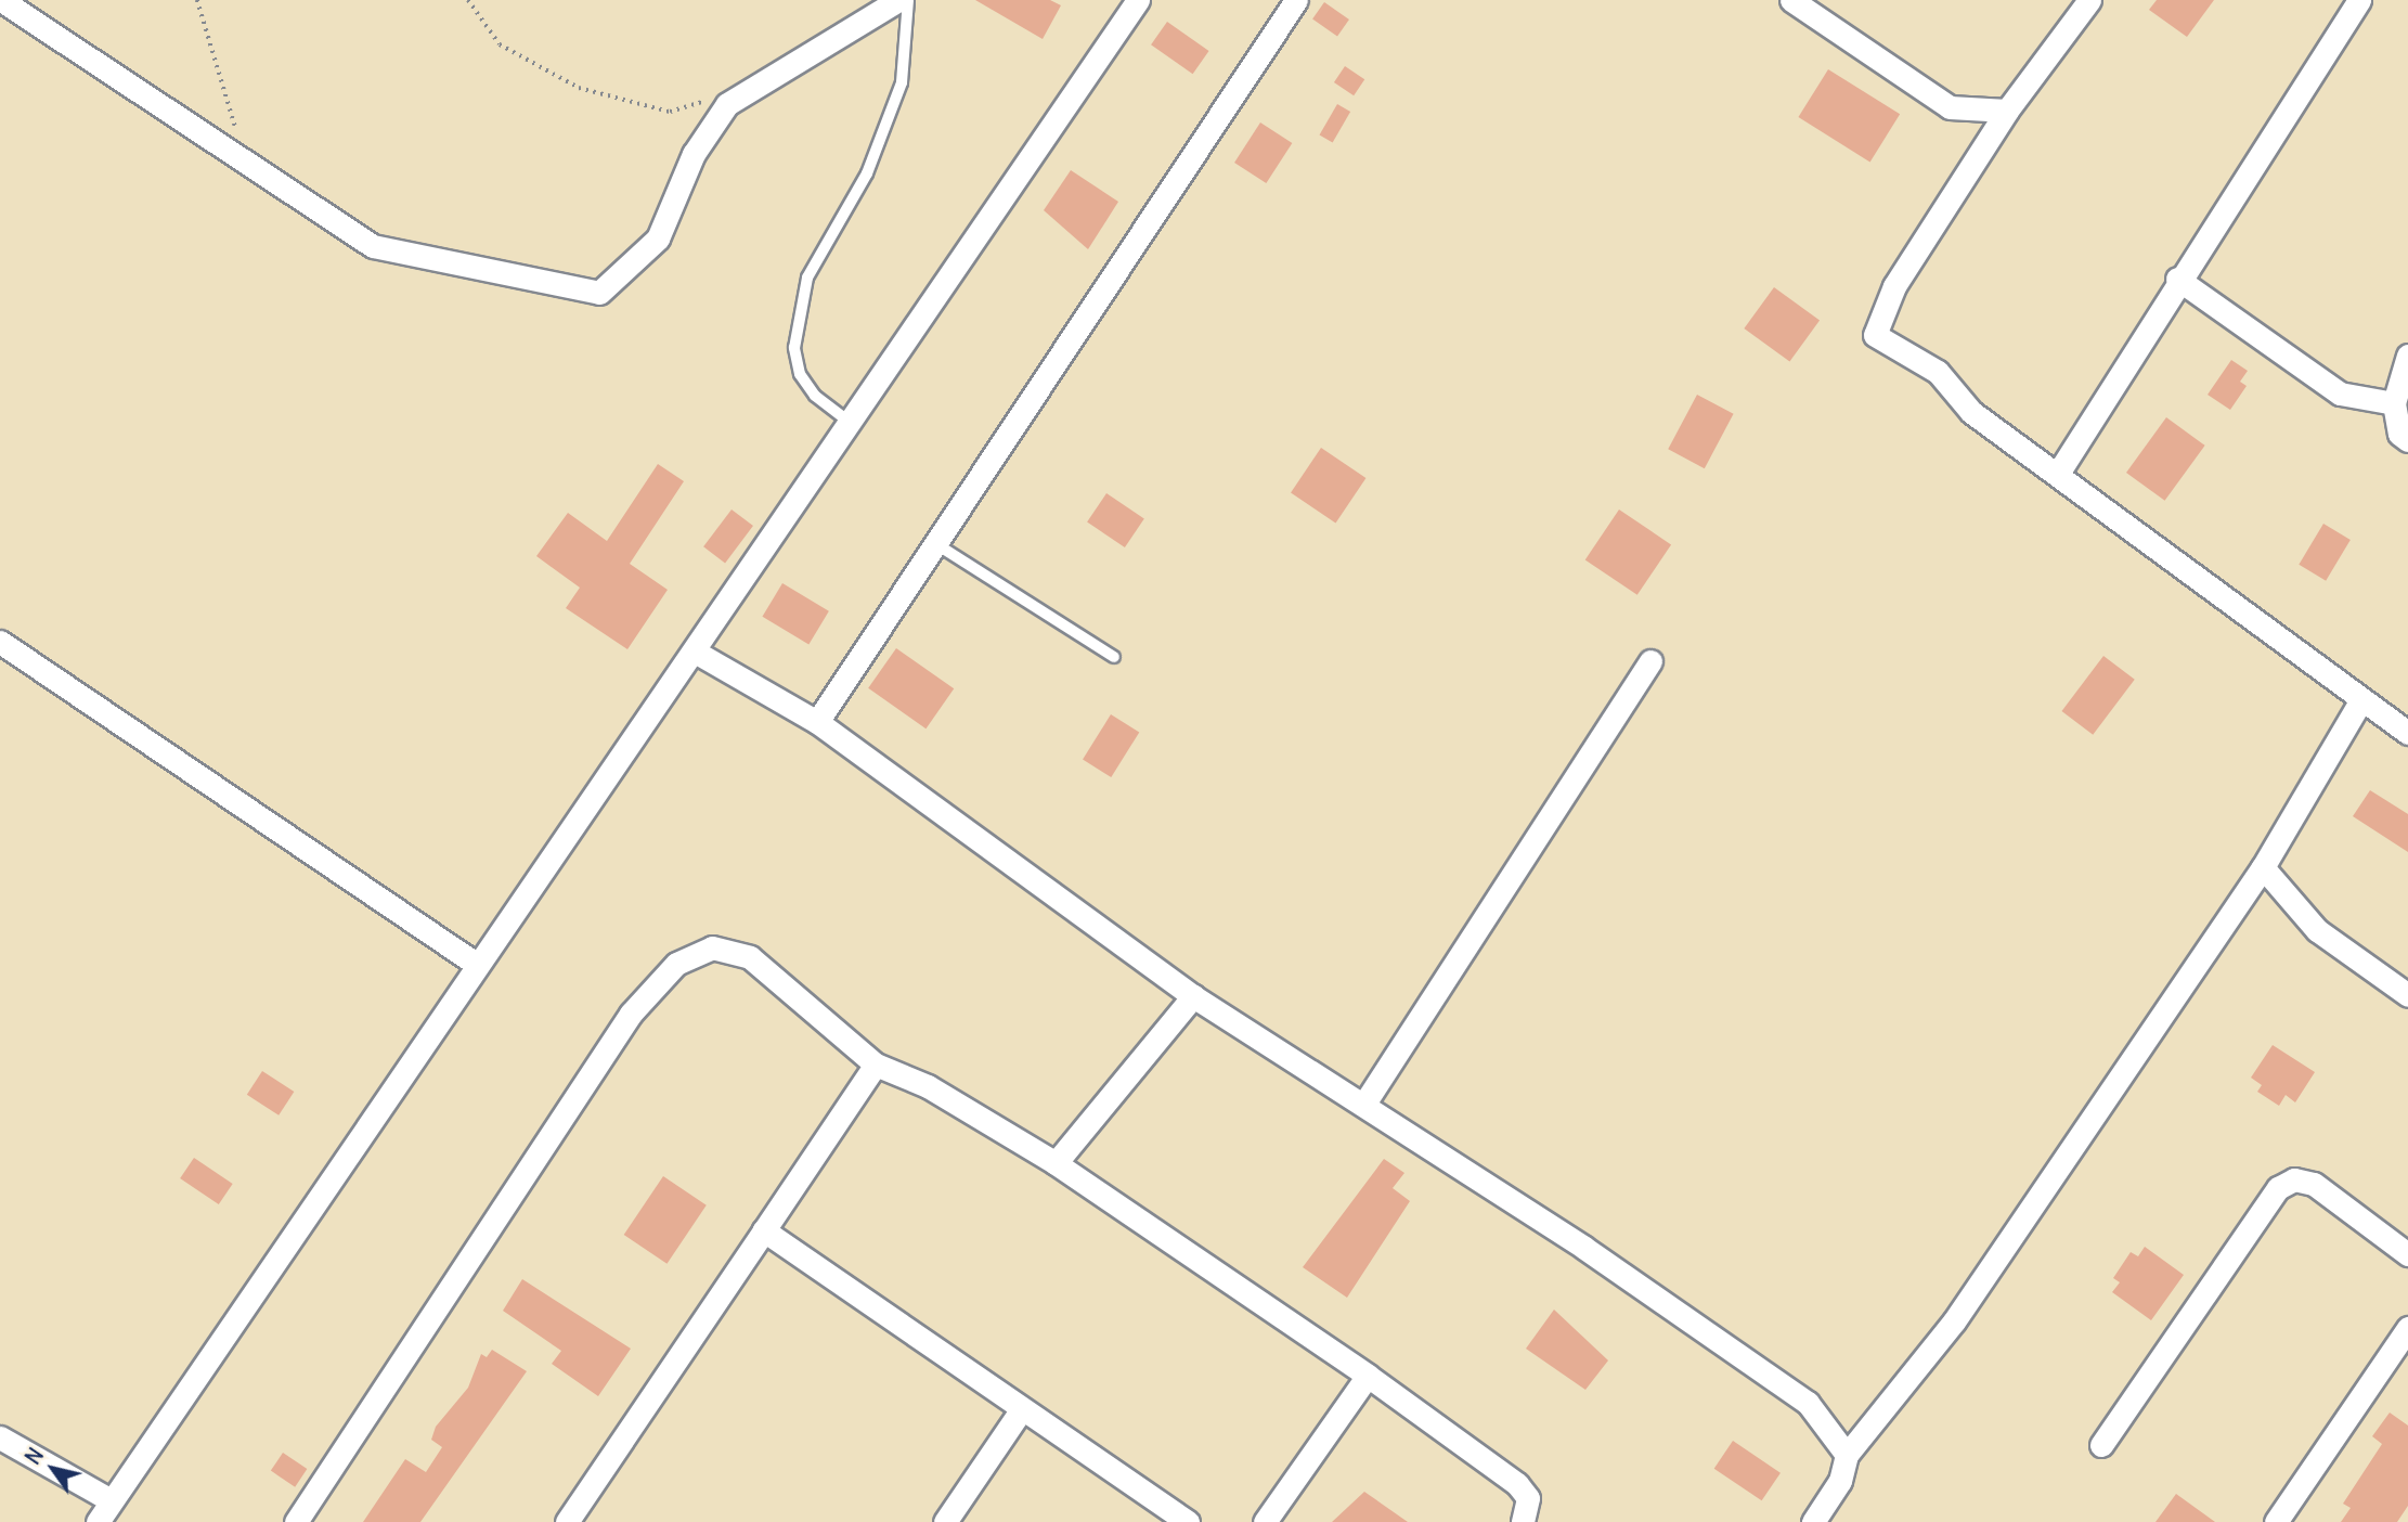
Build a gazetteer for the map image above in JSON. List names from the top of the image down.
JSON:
{
  "north": "top left"
}
